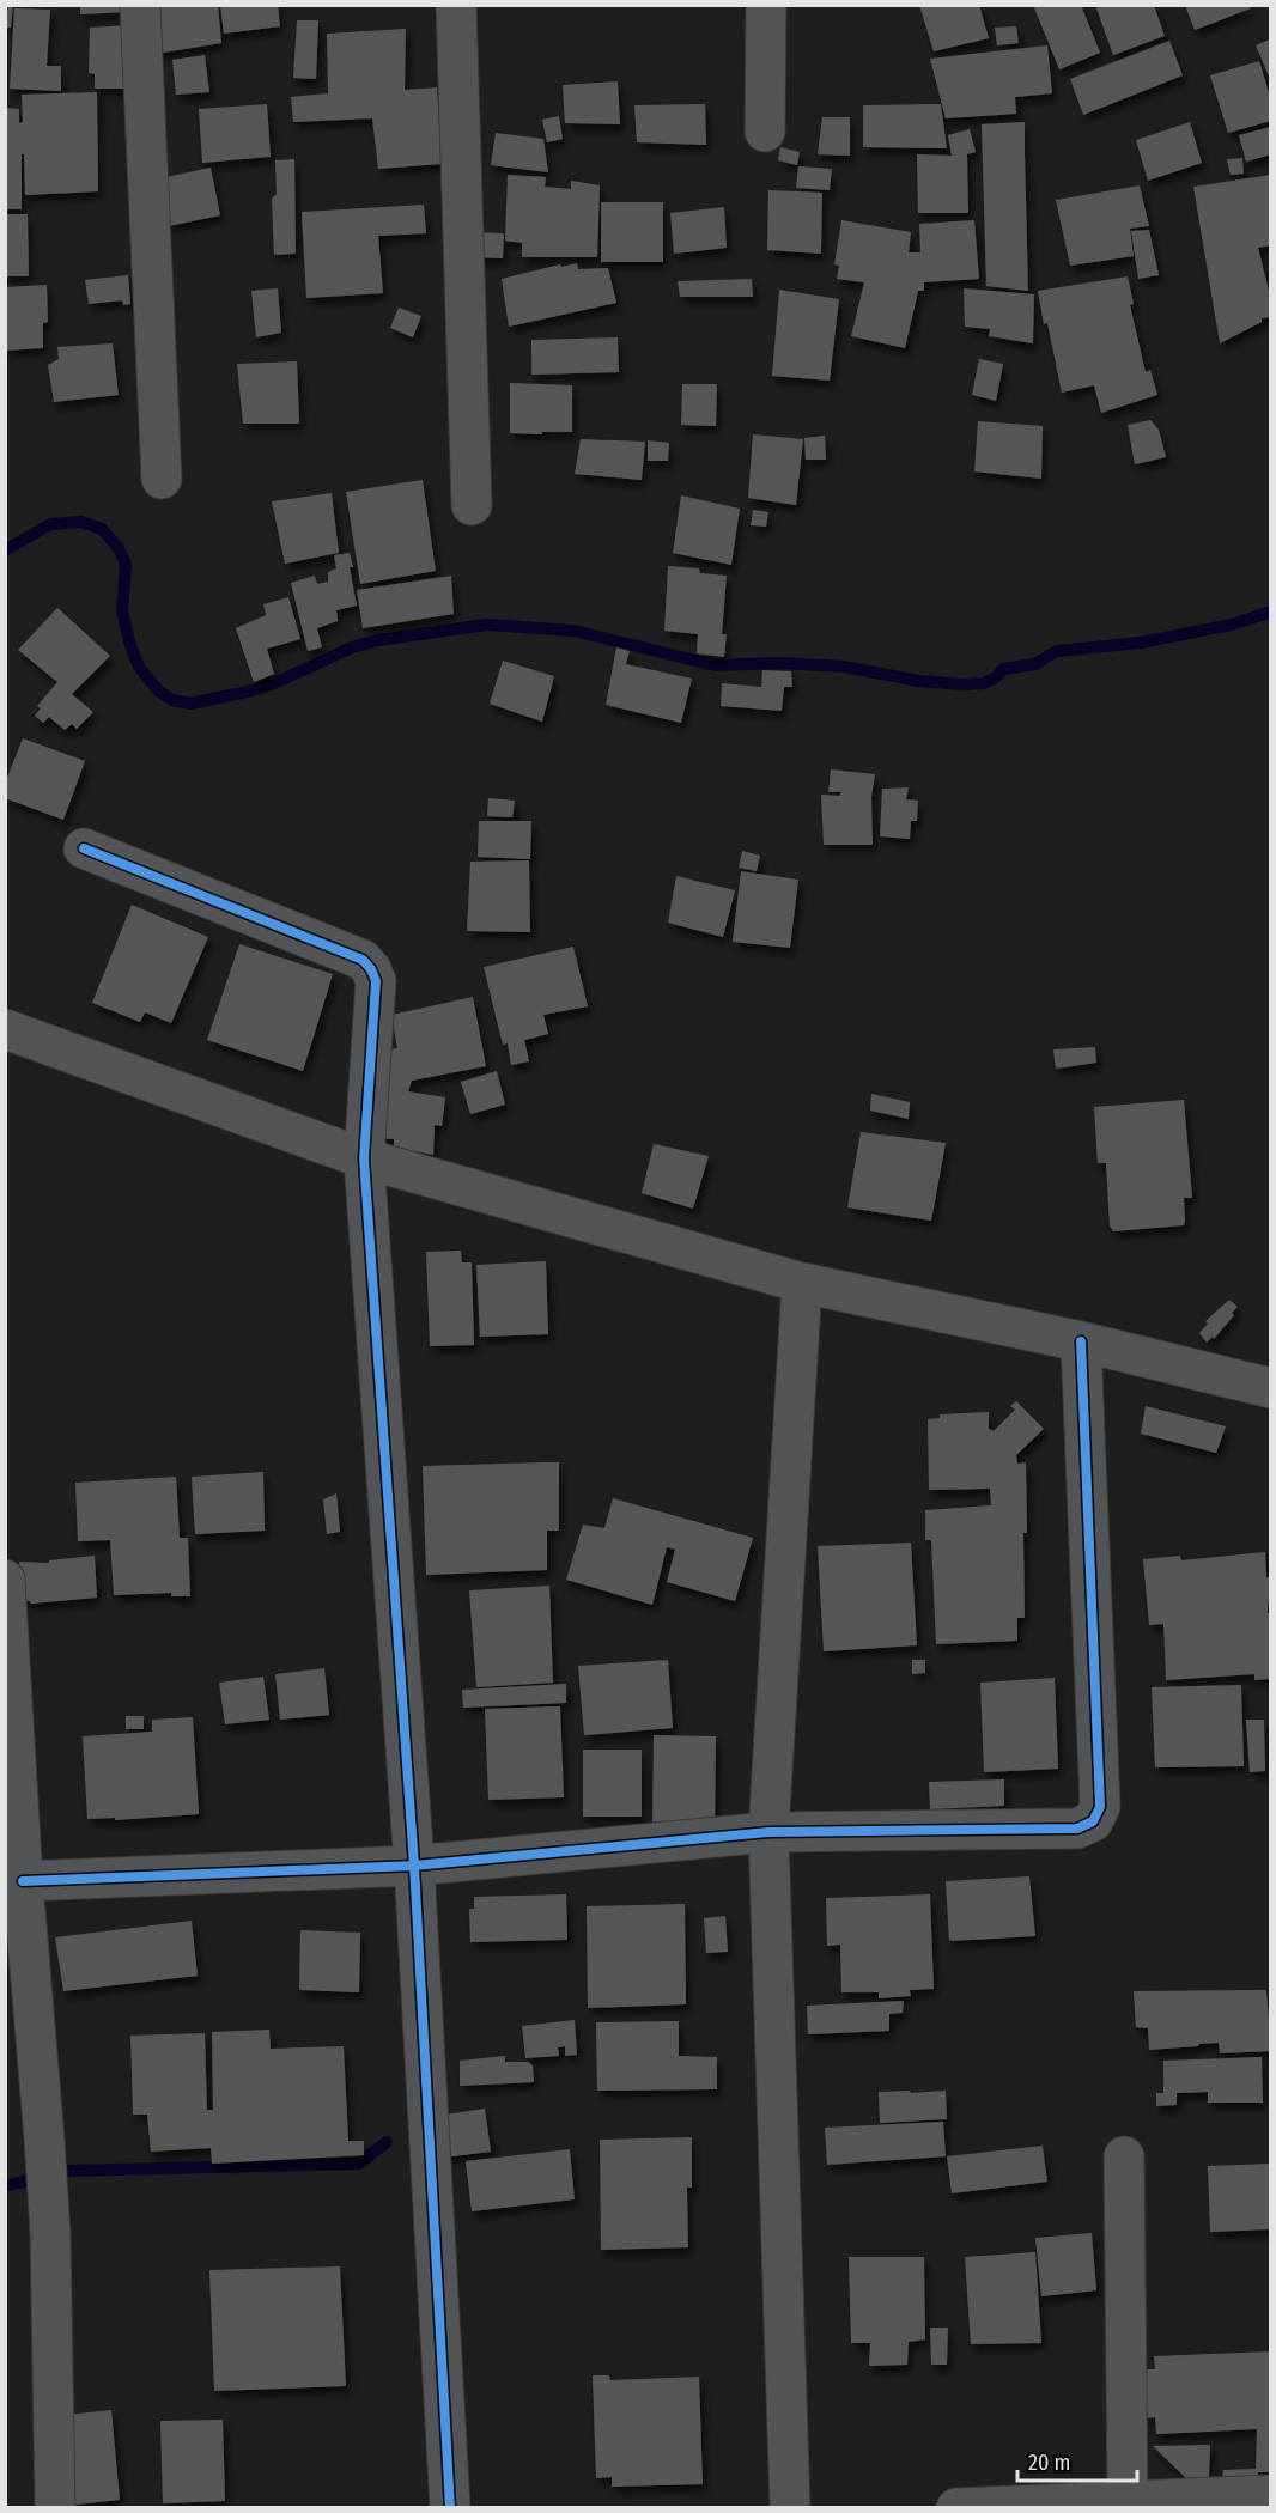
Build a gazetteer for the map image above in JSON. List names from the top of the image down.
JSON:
{
  "scale_bar": "20 m"
}
